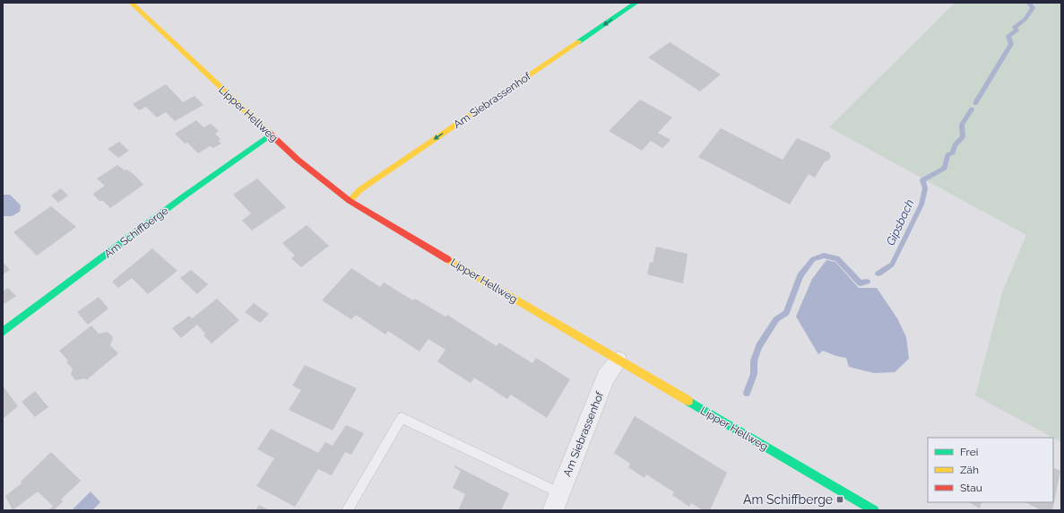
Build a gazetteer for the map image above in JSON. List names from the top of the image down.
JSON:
{
  "streets": {
    "street": ["Am Siebrassenhof", "Lipper Hellweg", "Am Schiffberge"]
  },
  "crossings": [
    ["Am Siebrassenhof", "Lipper Hellweg"],
    ["Lipper Hellweg", "Am Schiffberge"]
  ],
  "one_way": ["Am Siebrassenhof"],
  "water": ["Gipsbach"],
  "places": {
    "transit": ["Am Schiffberge"]
  },
  "legend": ["Frei", "Zäh", "Stau"]
}
